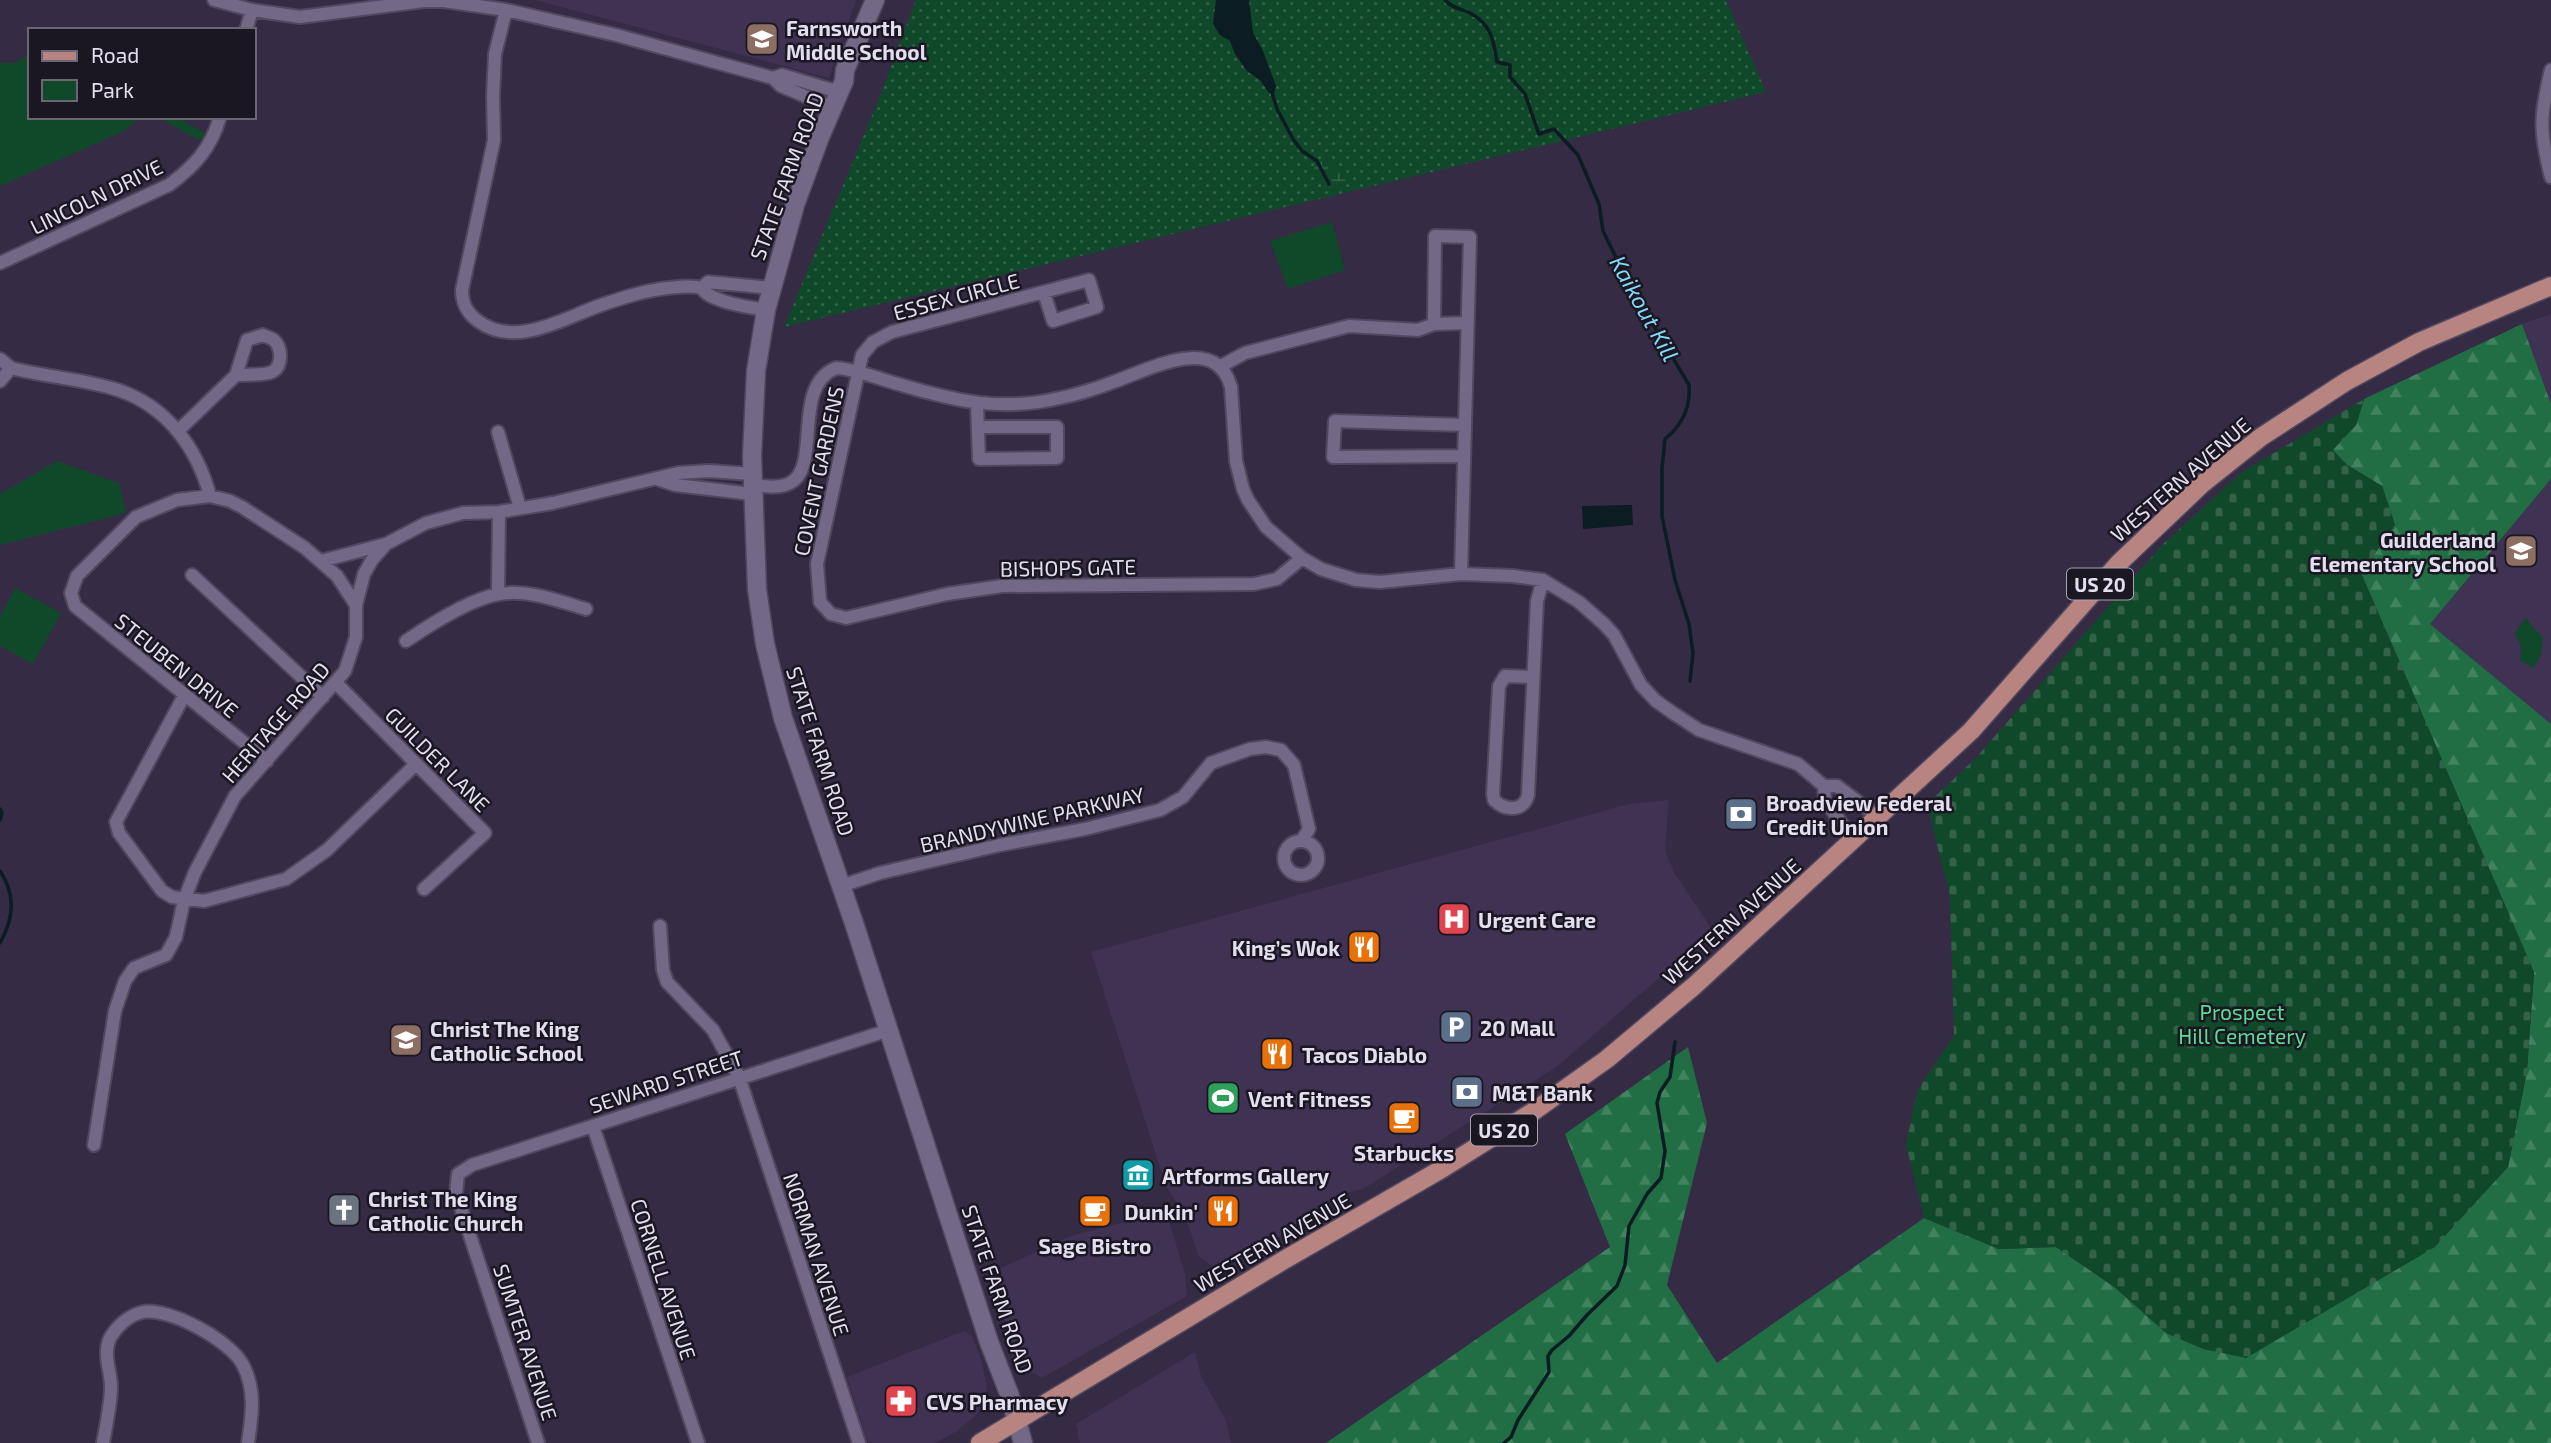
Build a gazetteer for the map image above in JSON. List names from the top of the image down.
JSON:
{
  "streets": {
    "main road": ["STATE FARM ROAD", "WESTERN AVENUE", "US 20"],
    "street": [
      "LINCOLN DRIVE",
      "ESSEX CIRCLE",
      "COVENT GARDENS",
      "BISHOPS GATE",
      "STEUBEN DRIVE",
      "HERITAGE ROAD",
      "GUILDER LANE",
      "BRANDYWINE PARKWAY",
      "SEWARD STREET",
      "NORMAN AVENUE",
      "CORNELL AVENUE",
      "SUMTER AVENUE"
    ]
  },
  "crossings": [
    ["STATE FARM ROAD", "WESTERN AVENUE"],
    ["STATE FARM ROAD", "HERITAGE ROAD"],
    ["STATE FARM ROAD", "BRANDYWINE PARKWAY"],
    ["STATE FARM ROAD", "SEWARD STREET"],
    ["ESSEX CIRCLE", "COVENT GARDENS"],
    ["COVENT GARDENS", "BISHOPS GATE"],
    ["STEUBEN DRIVE", "HERITAGE ROAD"],
    ["HERITAGE ROAD", "GUILDER LANE"],
    ["SEWARD STREET", "NORMAN AVENUE"],
    ["SEWARD STREET", "CORNELL AVENUE"],
    ["SEWARD STREET", "SUMTER AVENUE"]
  ],
  "water": ["Kaikout Kill"],
  "parks": ["Prospect Hill Cemetery"],
  "places": {
    "school or university": ["Farnsworth Middle School", "Guilderland Elementary School", "Christ The King Catholic School"],
    "bank": ["Broadview Federal Credit Union", "M&T Bank"],
    "hospital": ["Urgent Care"],
    "restaurant": ["King’s Wok", "Tacos Diablo", "Dunkin'"],
    "parking": ["20 Mall"],
    "sports": ["Vent Fitness"],
    "cafe": ["Starbucks", "Sage Bistro"],
    "museum": ["Artforms Gallery"],
    "church": ["Christ The King Catholic Church"],
    "pharmacy": ["CVS Pharmacy"]
  },
  "legend": ["Road", "Park"]
}
